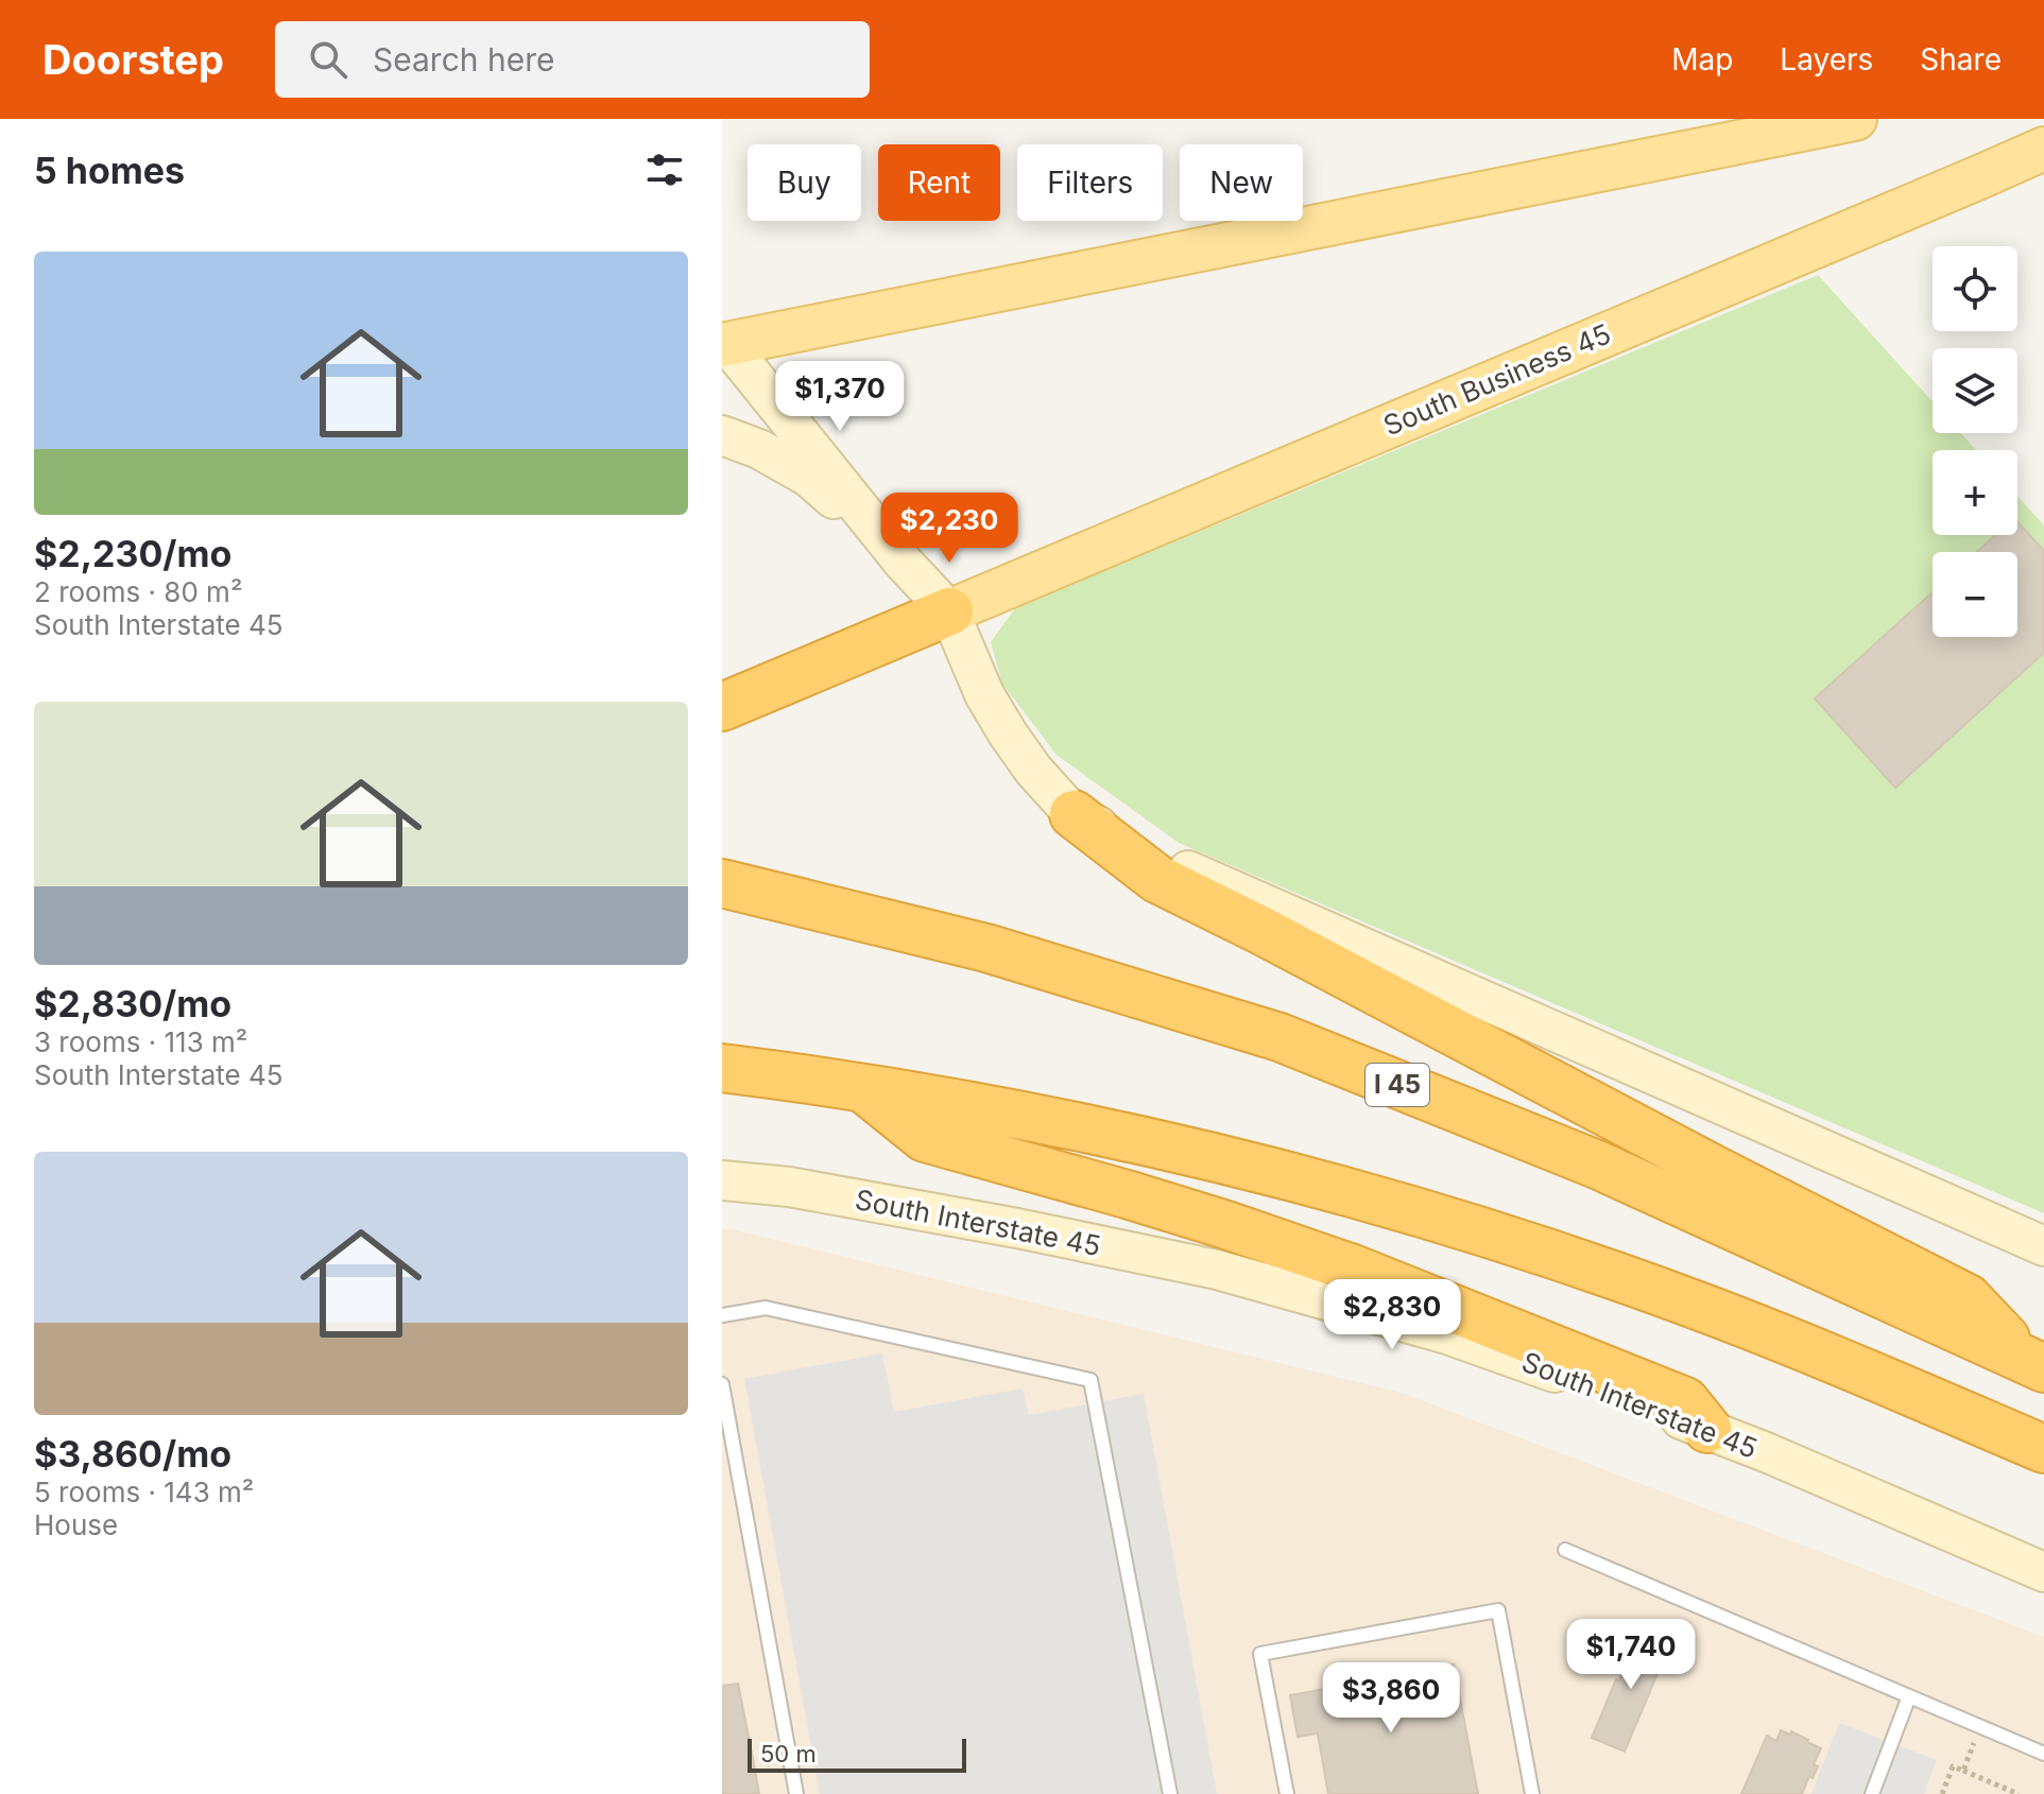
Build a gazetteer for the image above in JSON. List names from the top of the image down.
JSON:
{
  "streets": {
    "highway": ["I 45"],
    "main road": ["South Business 45", "South Interstate 45"]
  },
  "scale_bar": "50 m",
  "page": {
    "header": "Doorstep",
    "search": "Search here",
    "nav": ["Map", "Layers", "Share"],
    "heading": "5 homes",
    "chip": [
      "Buy",
      "Rent",
      "Filters",
      "New"
    ],
    "list": [
      {
        "name": "$2,230/mo",
        "note": "2 rooms · 80 m² · South Interstate 45"
      },
      {
        "name": "$2,830/mo",
        "note": "3 rooms · 113 m² · South Interstate 45"
      },
      {
        "name": "$3,860/mo",
        "note": "5 rooms · 143 m² · House"
      }
    ],
    "map_buttons": ["+", "−"],
    "price": [
      "$1,370",
      "$2,230",
      "$2,830",
      "$1,740",
      "$3,860"
    ],
    "scale": "50 m"
  }
}
